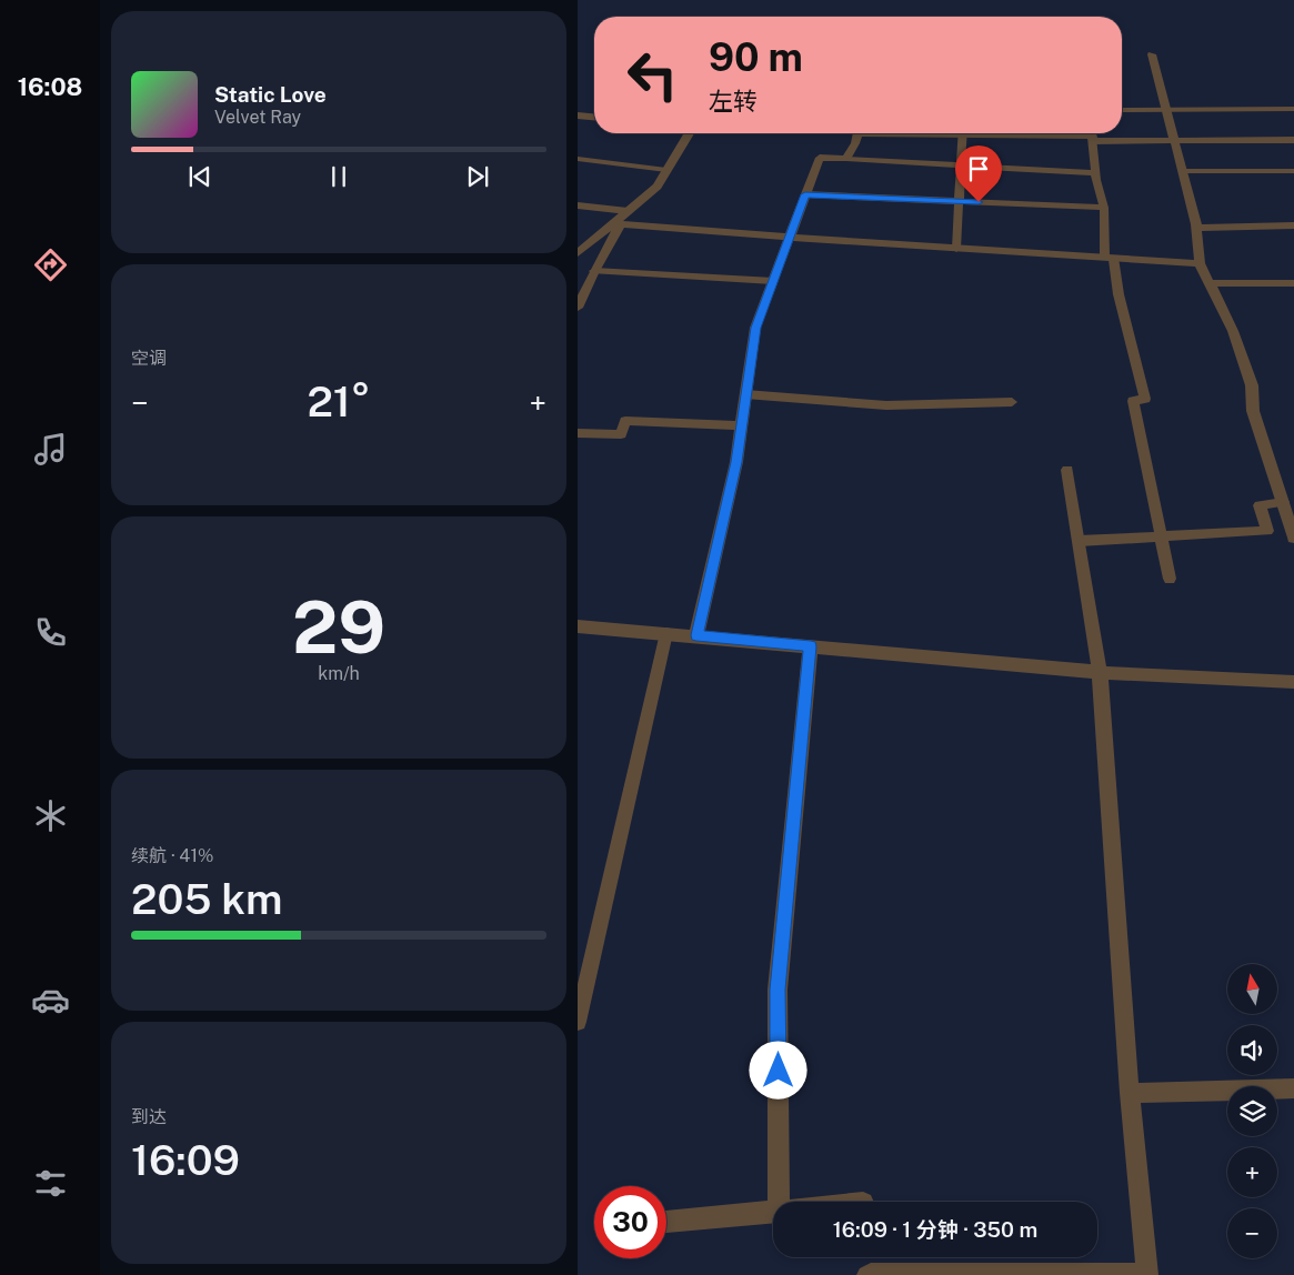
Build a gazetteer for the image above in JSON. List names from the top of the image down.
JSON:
{
  "north": "top",
  "page": {
    "tabs": "16:08",
    "turn": ["90 m", "左转"],
    "song": ["Static Love", "Velvet Ray"],
    "tile": [
      "空调",
      ["29", "km/h"],
      ["续航 · 41%", "205 km"],
      ["到达", "16:09"]
    ],
    "heat": ["−", "21°", "+"],
    "map_buttons": ["+", "−"],
    "limit": "30",
    "trip": "16:09 · 1 分钟 · 350 m"
  }
}
